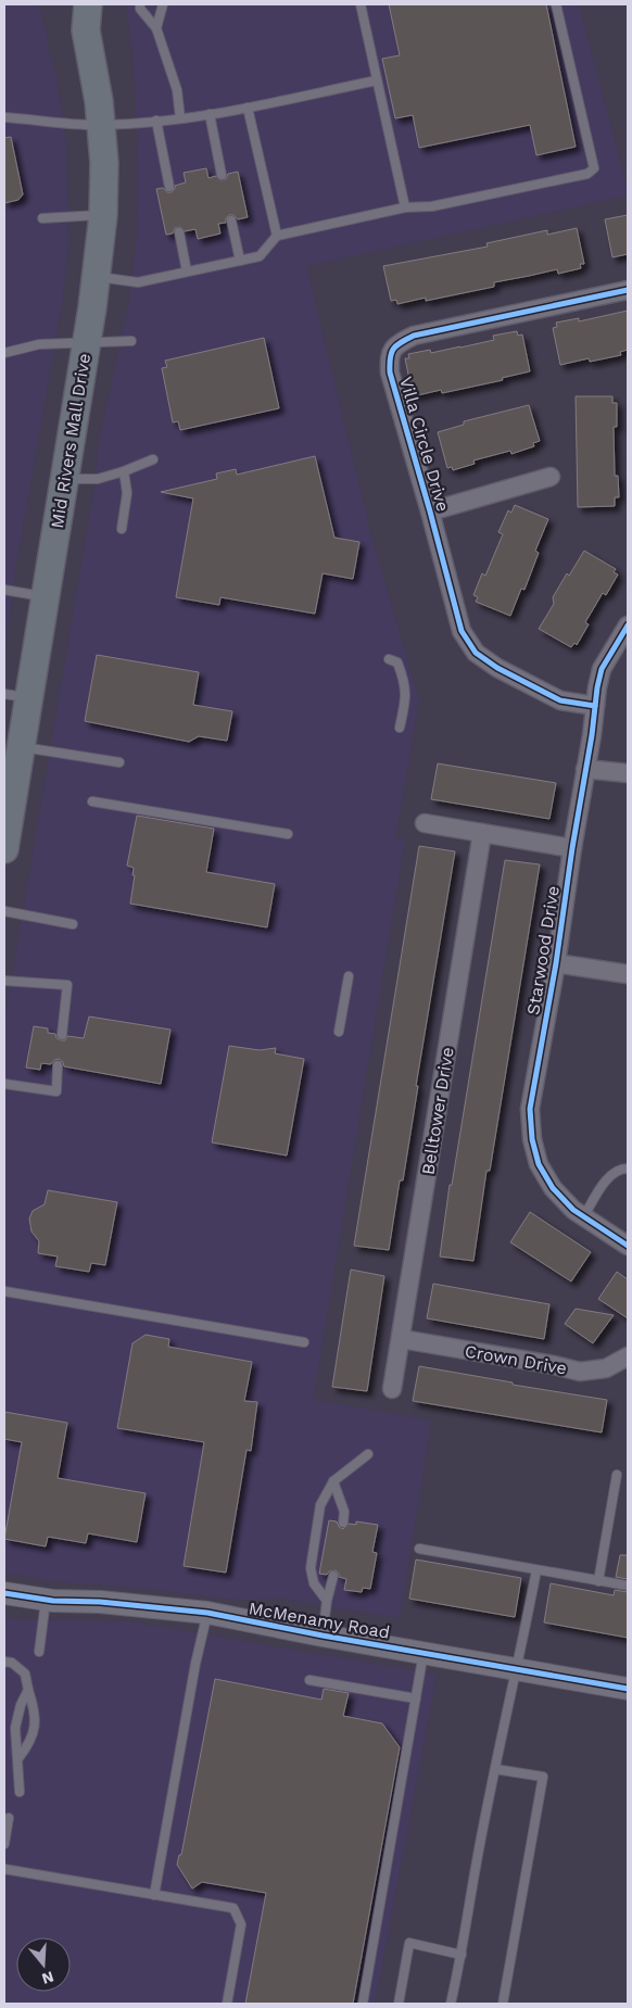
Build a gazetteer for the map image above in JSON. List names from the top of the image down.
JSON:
{
  "streets": {
    "main road": ["Mid Rivers Mall Drive"],
    "street": [
      "Villa Circle Drive",
      "Starwood Drive",
      "Belltower Drive",
      "Crown Drive",
      "McMenamy Road"
    ]
  },
  "crossings": [
    ["Villa Circle Drive", "Starwood Drive"],
    ["Belltower Drive", "Crown Drive"]
  ],
  "north": "bottom"
}
